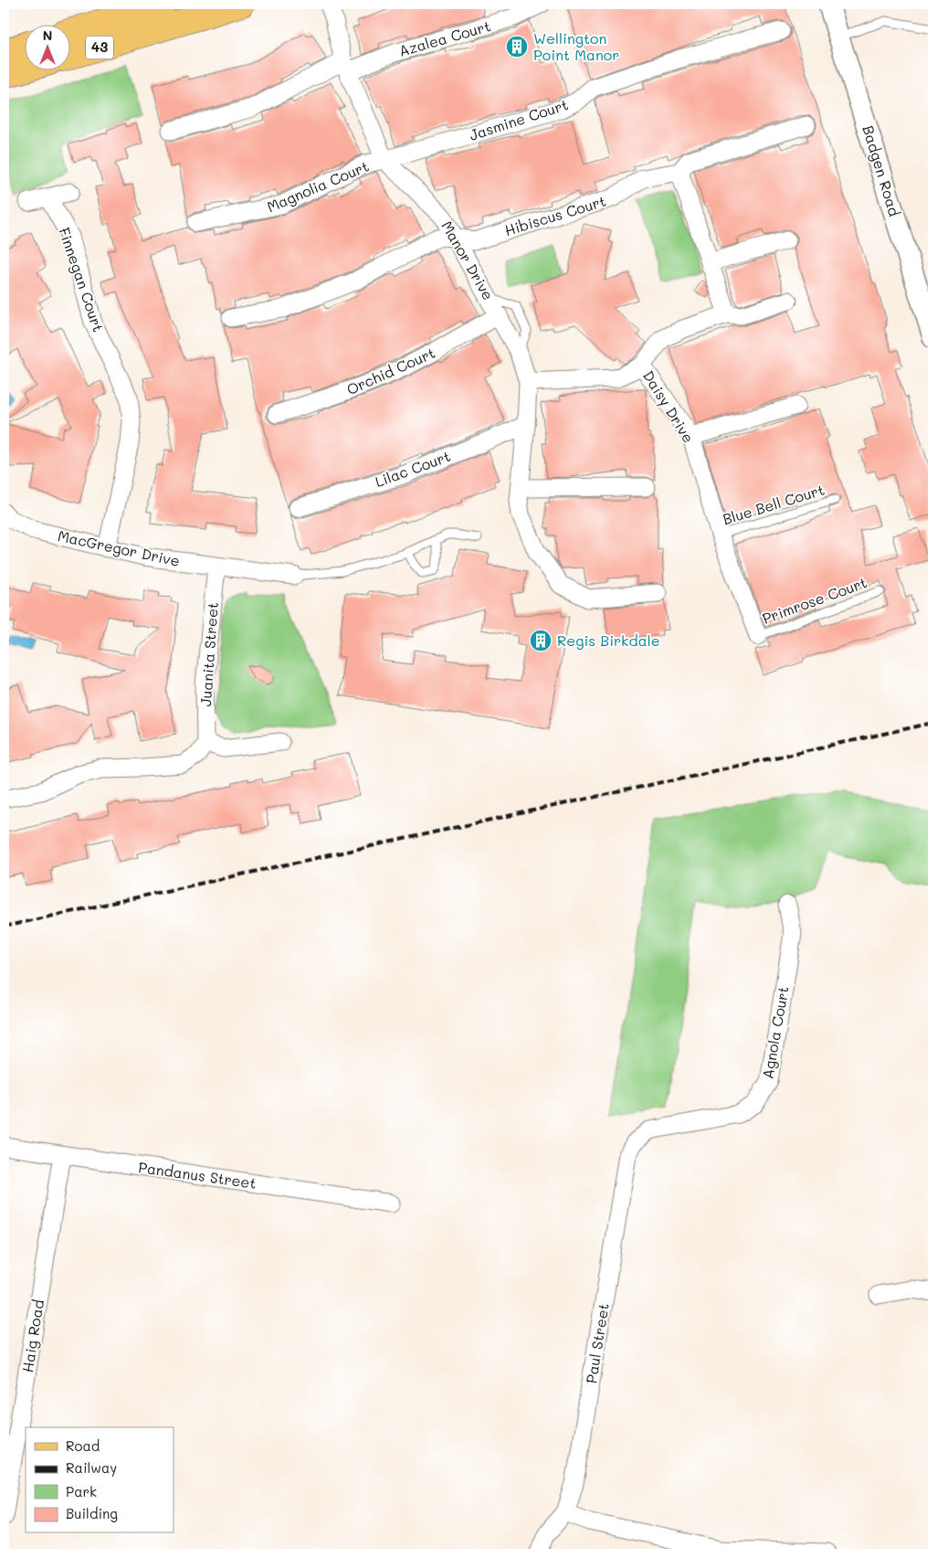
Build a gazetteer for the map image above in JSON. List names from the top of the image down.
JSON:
{
  "streets": {
    "main road": ["43"],
    "street": [
      "Azalea Court",
      "Jasmine Court",
      "Badgen Road",
      "Magnolia Court",
      "Hibiscus Court",
      "Manor Drive",
      "Finnegan Court",
      "Orchid Court",
      "Daisy Drive",
      "Lilac Court",
      "MacGregor Drive",
      "Juanita Street",
      "Agnola Court",
      "Pandanus Street",
      "Haig Road",
      "Paul Street"
    ],
    "lane": ["Blue Bell Court", "Primrose Court"]
  },
  "crossings": [
    ["Azalea Court", "Manor Drive"],
    ["Jasmine Court", "Magnolia Court"],
    ["Jasmine Court", "Manor Drive"],
    ["Magnolia Court", "Manor Drive"],
    ["Hibiscus Court", "Manor Drive"],
    ["Manor Drive", "Orchid Court"],
    ["Manor Drive", "Lilac Court"],
    ["Finnegan Court", "MacGregor Drive"],
    ["Daisy Drive", "Blue Bell Court"],
    ["Daisy Drive", "Primrose Court"],
    ["MacGregor Drive", "Juanita Street"],
    ["Agnola Court", "Paul Street"],
    ["Pandanus Street", "Haig Road"]
  ],
  "places": {
    "building": ["Wellington Point Manor", "Regis Birkdale"]
  },
  "legend": [
    "Road",
    "Railway",
    "Park",
    "Building"
  ],
  "north": "top"
}
